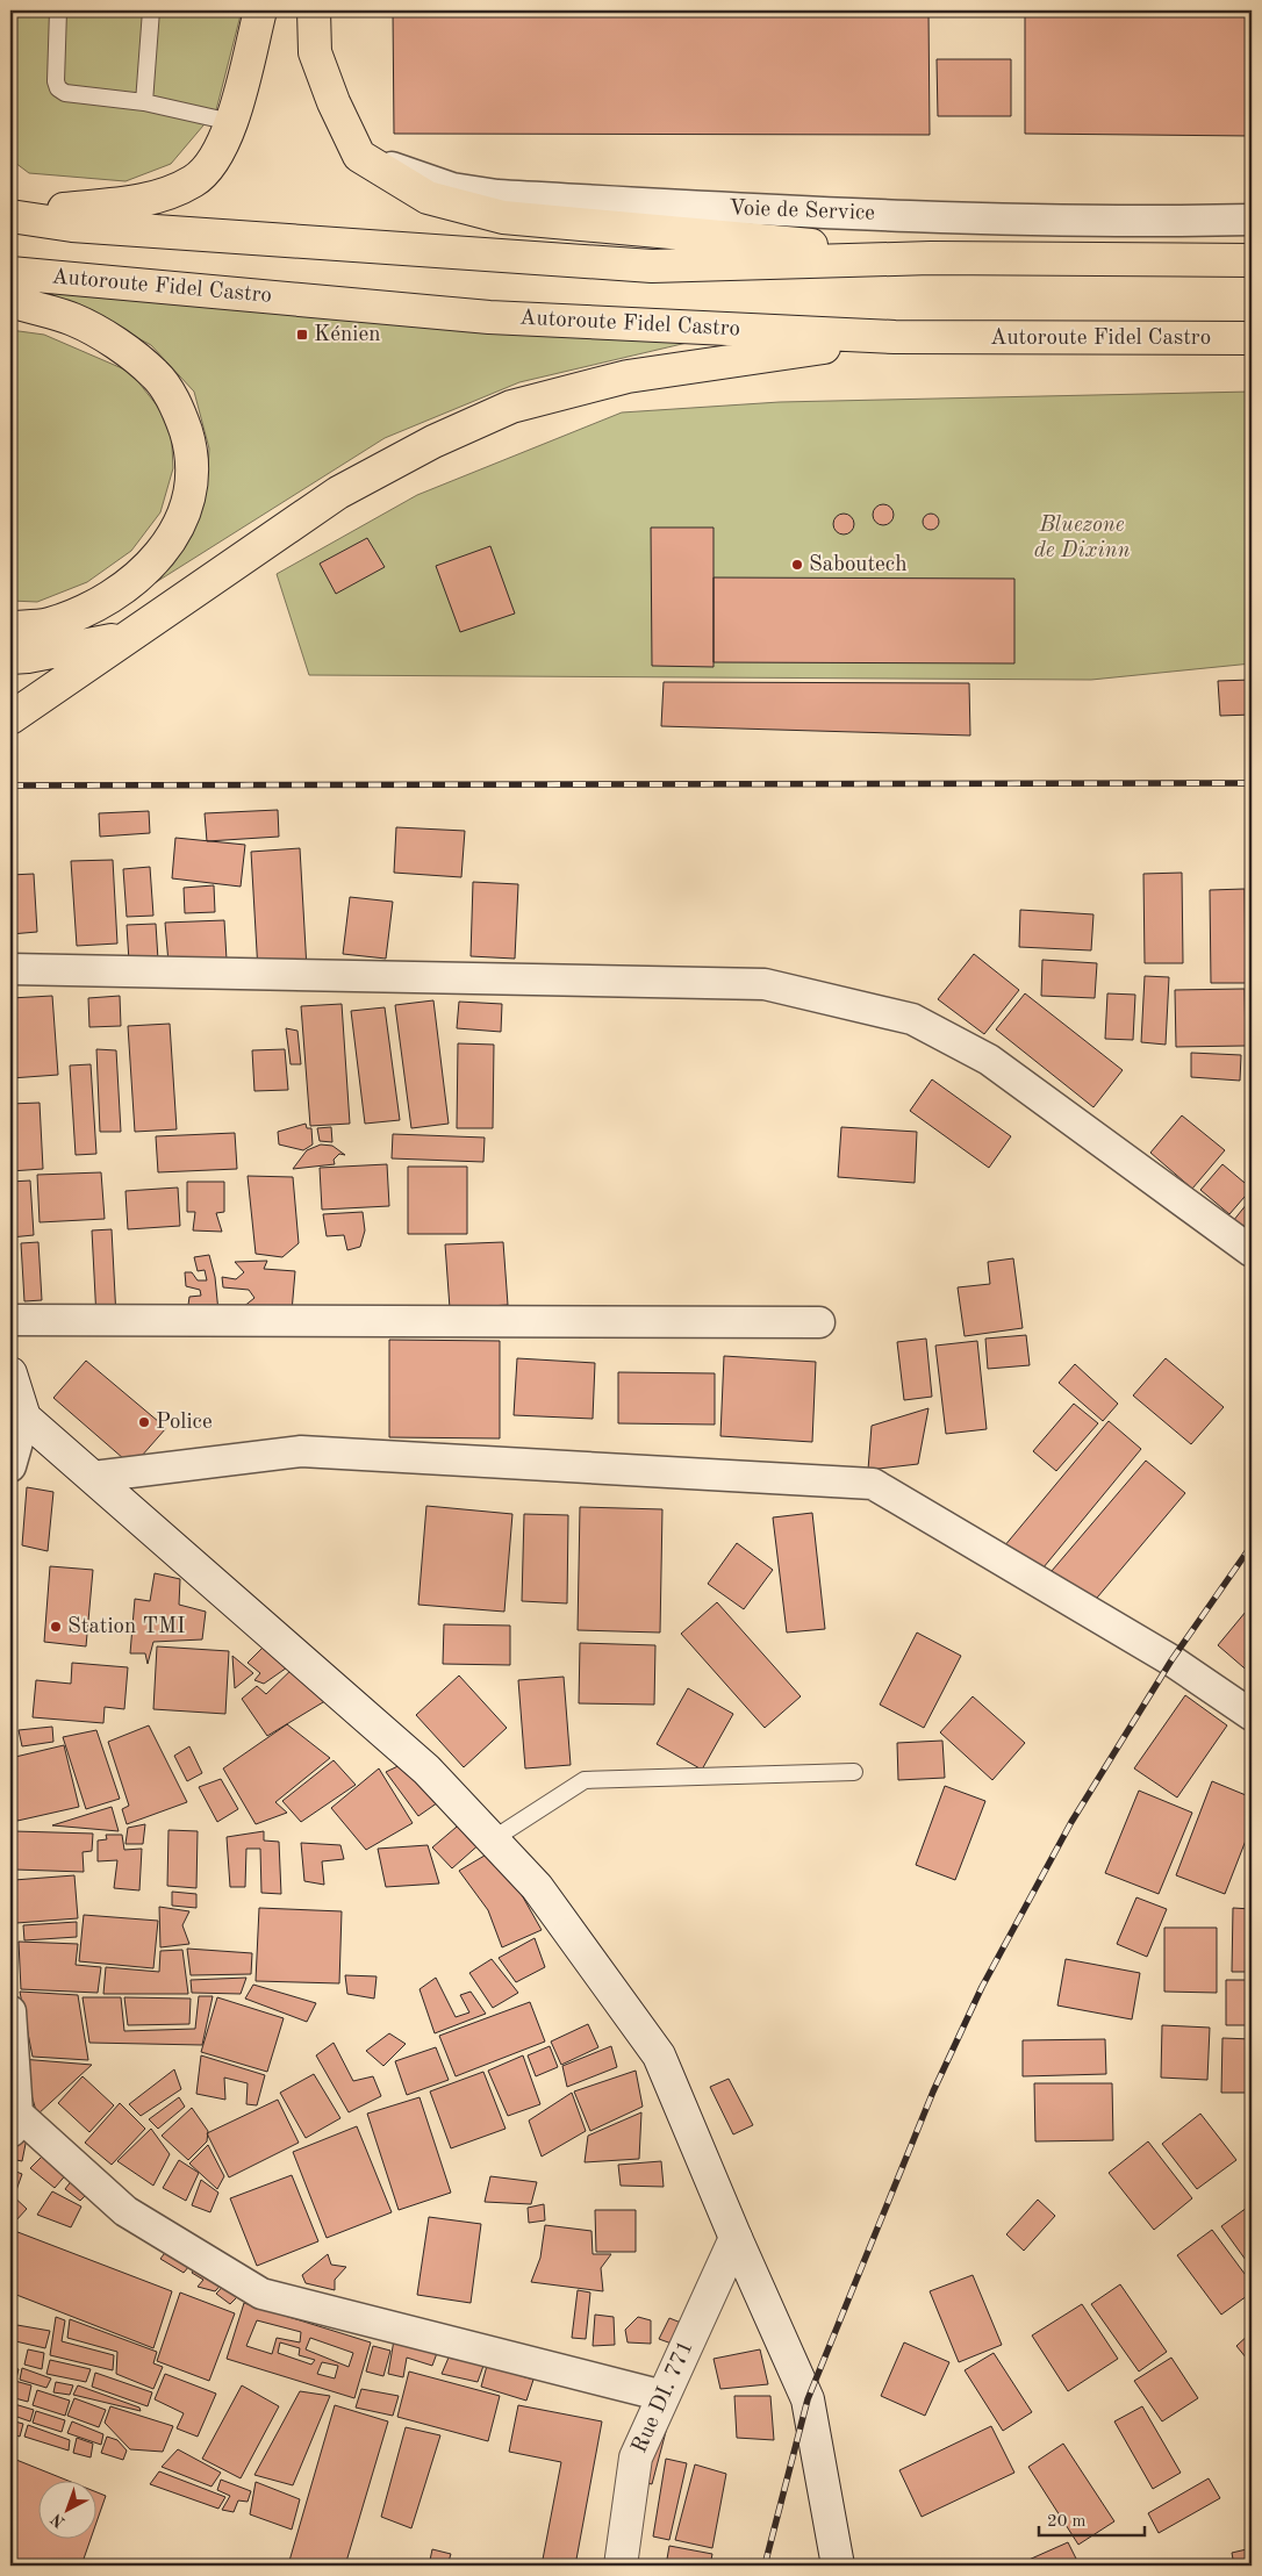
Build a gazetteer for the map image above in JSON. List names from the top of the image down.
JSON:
{
  "streets": {
    "highway": ["Autoroute Fidel Castro"],
    "main road": ["Rue DI. 771"],
    "street": ["Voie de Service"]
  },
  "parks": ["Bluezone de Dixinn"],
  "places": {
    "transit": ["Kénien"],
    "other": ["Saboutech", "Police", "Station TMI"]
  },
  "scale_bar": "20 m",
  "north": "bottom left"
}
